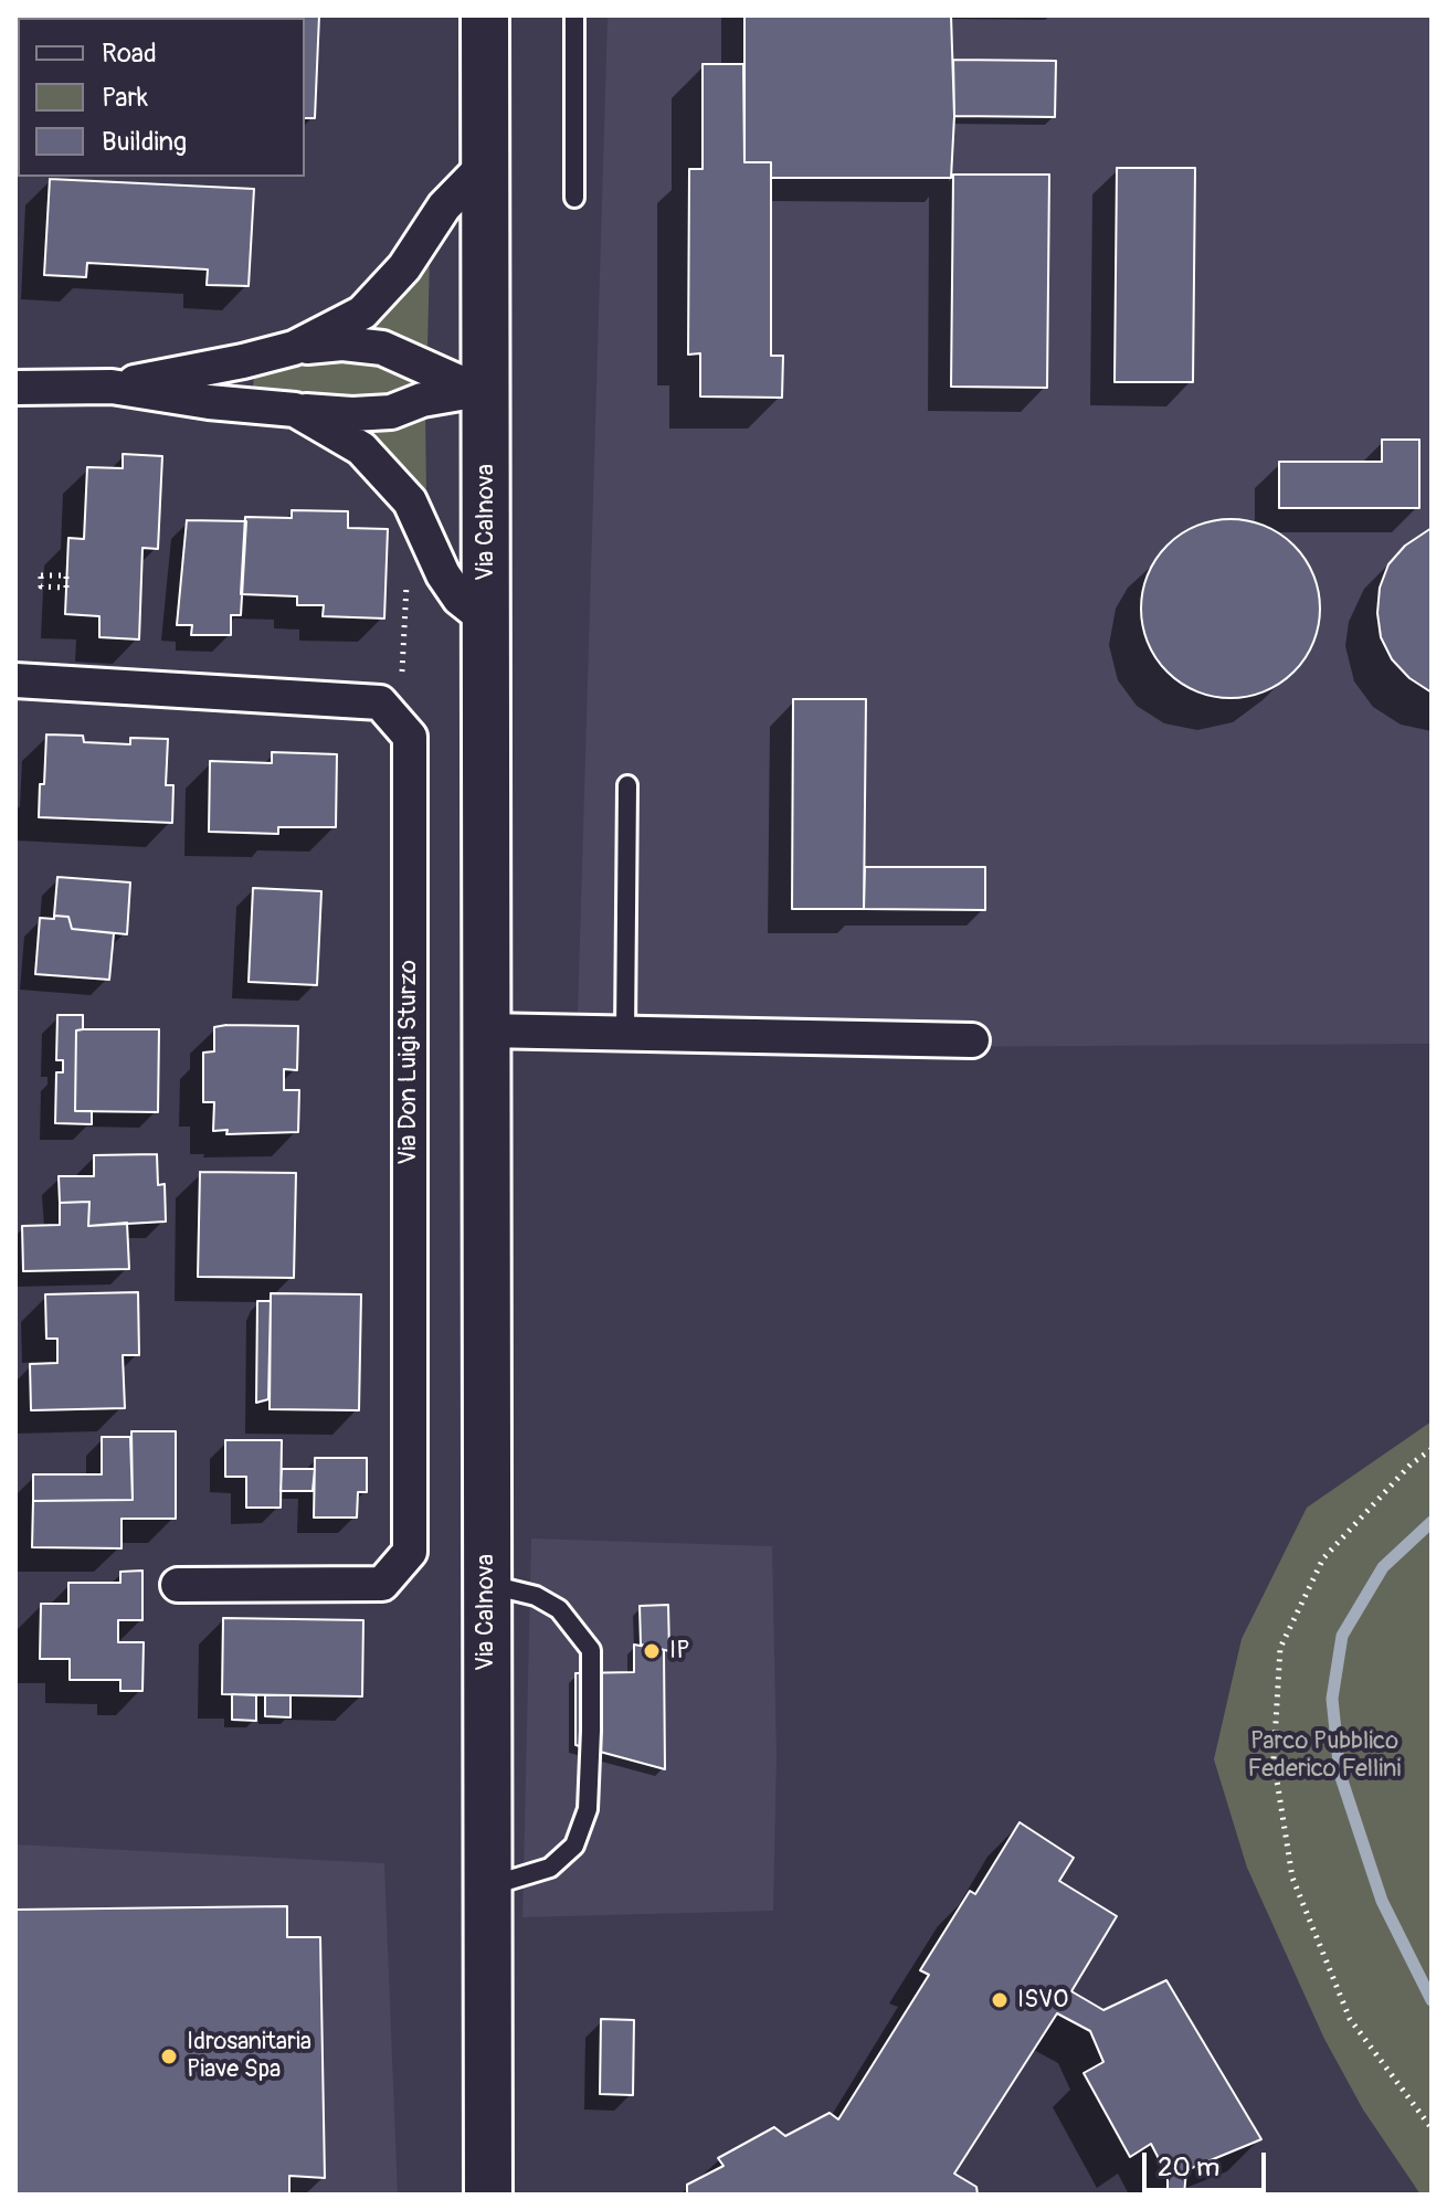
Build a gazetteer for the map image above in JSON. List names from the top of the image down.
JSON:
{
  "streets": {
    "main road": ["Via Calnova"],
    "street": ["Via Don Luigi Sturzo"]
  },
  "parks": ["Parco Pubblico Federico Fellini"],
  "places": ["IP", "ISVO", "Idrosanitaria Piave Spa"],
  "legend": ["Road", "Park", "Building"],
  "scale_bar": "20 m"
}
